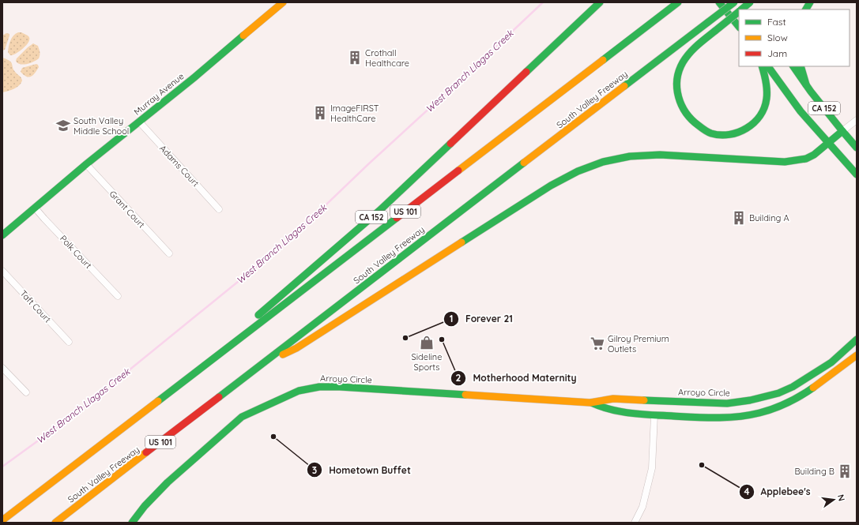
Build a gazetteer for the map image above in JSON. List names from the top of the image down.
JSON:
{
  "streets": {
    "main road": [
      "Murray Avenue",
      "South Valley Freeway",
      "CA 152",
      "US 101",
      "Arroyo Circle"
    ],
    "street": [
      "Adams Court",
      "Grant Court",
      "Polk Court",
      "Taft Court"
    ]
  },
  "crossings": [
    ["Murray Avenue", "Adams Court"],
    ["Murray Avenue", "Grant Court"],
    ["Murray Avenue", "Polk Court"],
    ["CA 152", "US 101"]
  ],
  "water": ["West Branch Llagas Creek"],
  "places": {
    "building": [
      "Crothall Healthcare",
      "ImageFIRST HealthCare",
      "Building A",
      "Building B"
    ],
    "school or university": ["South Valley Middle School"],
    "other": [
      "Forever 21",
      "Motherhood Maternity",
      "Hometown Buffet",
      "Applebee's"
    ],
    "shop": ["Sideline Sports"],
    "supermarket": ["Gilroy Premium Outlets"]
  },
  "legend": ["Fast", "Slow", "Jam"],
  "north": "right"
}
